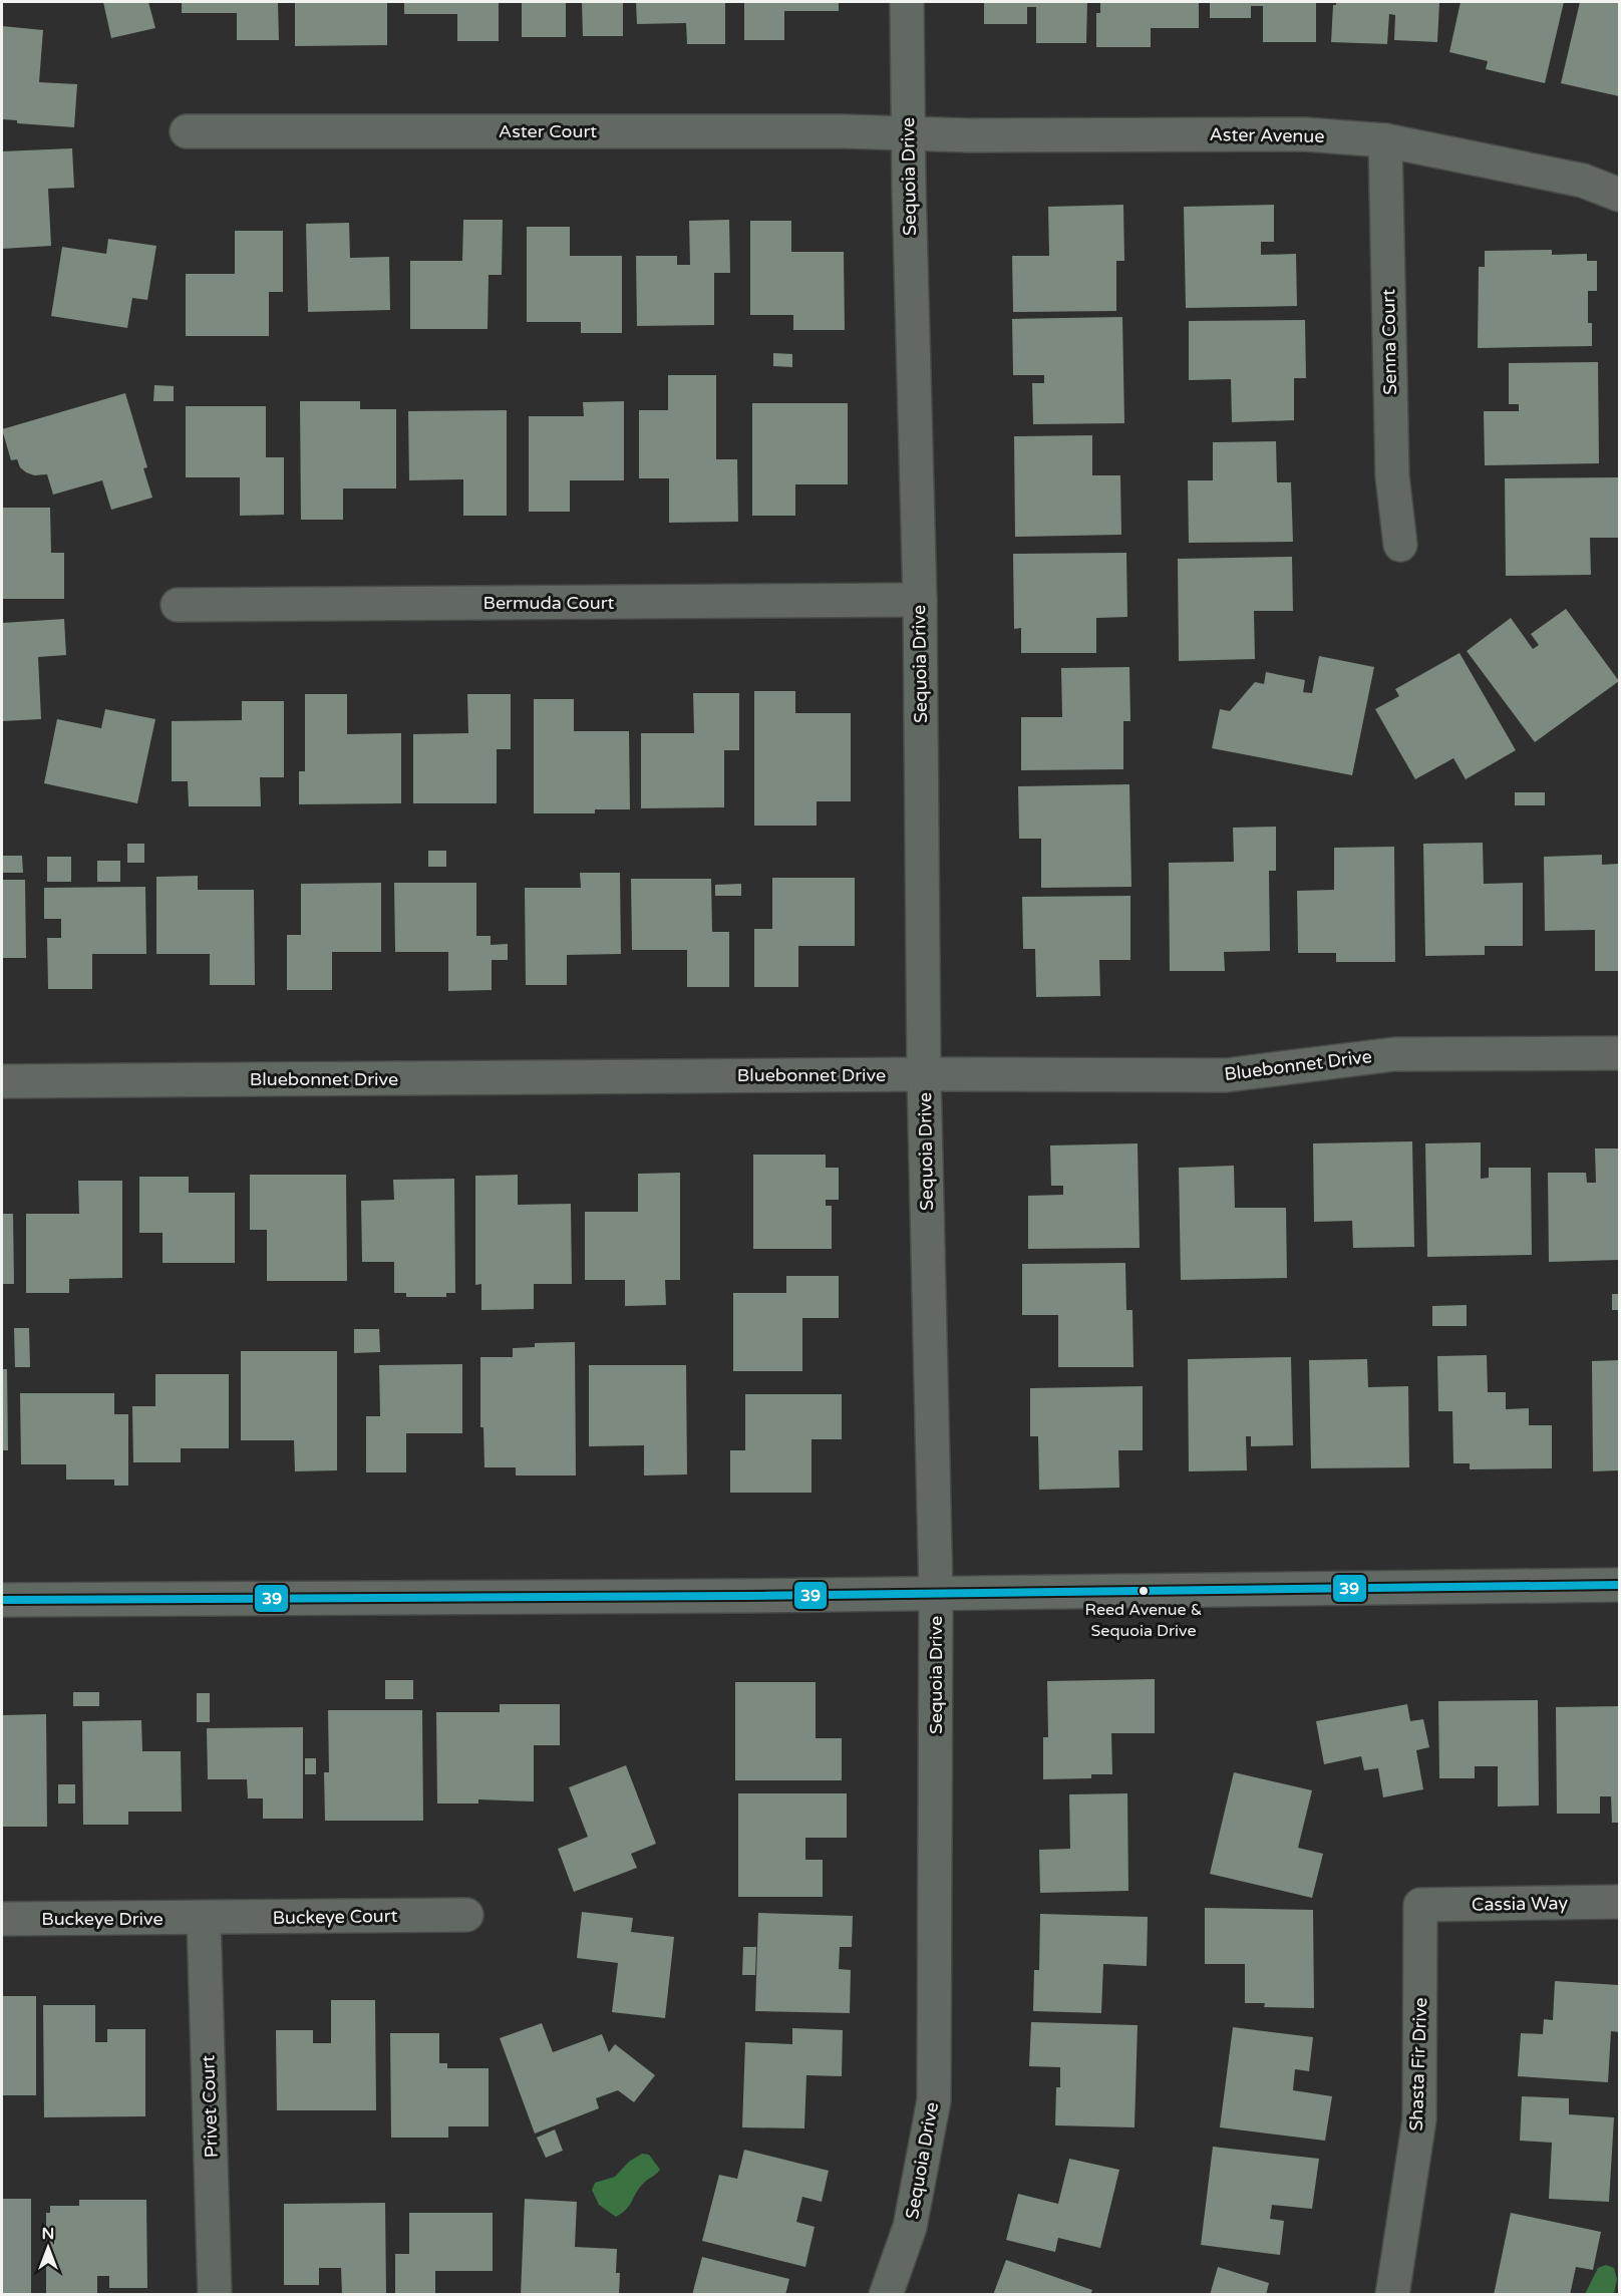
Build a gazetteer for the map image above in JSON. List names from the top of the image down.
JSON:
{
  "streets": {
    "street": [
      "Aster Court",
      "Aster Avenue",
      "Sequoia Drive",
      "Senna Court",
      "Bermuda Court",
      "Bluebonnet Drive",
      "Cassia Way",
      "Buckeye Court",
      "Buckeye Drive",
      "Shasta Fir Drive",
      "Privet Court"
    ]
  },
  "crossings": [
    ["Aster Court", "Aster Avenue"],
    ["Aster Court", "Sequoia Drive"],
    ["Aster Avenue", "Sequoia Drive"],
    ["Aster Avenue", "Senna Court"],
    ["Sequoia Drive", "Bermuda Court"],
    ["Sequoia Drive", "Bluebonnet Drive"],
    ["Cassia Way", "Shasta Fir Drive"],
    ["Buckeye Court", "Buckeye Drive"],
    ["Buckeye Court", "Privet Court"],
    ["Buckeye Drive", "Privet Court"]
  ],
  "places": ["Reed Avenue & Sequoia Drive"],
  "lines": ["transit line 39"],
  "north": "top"
}
